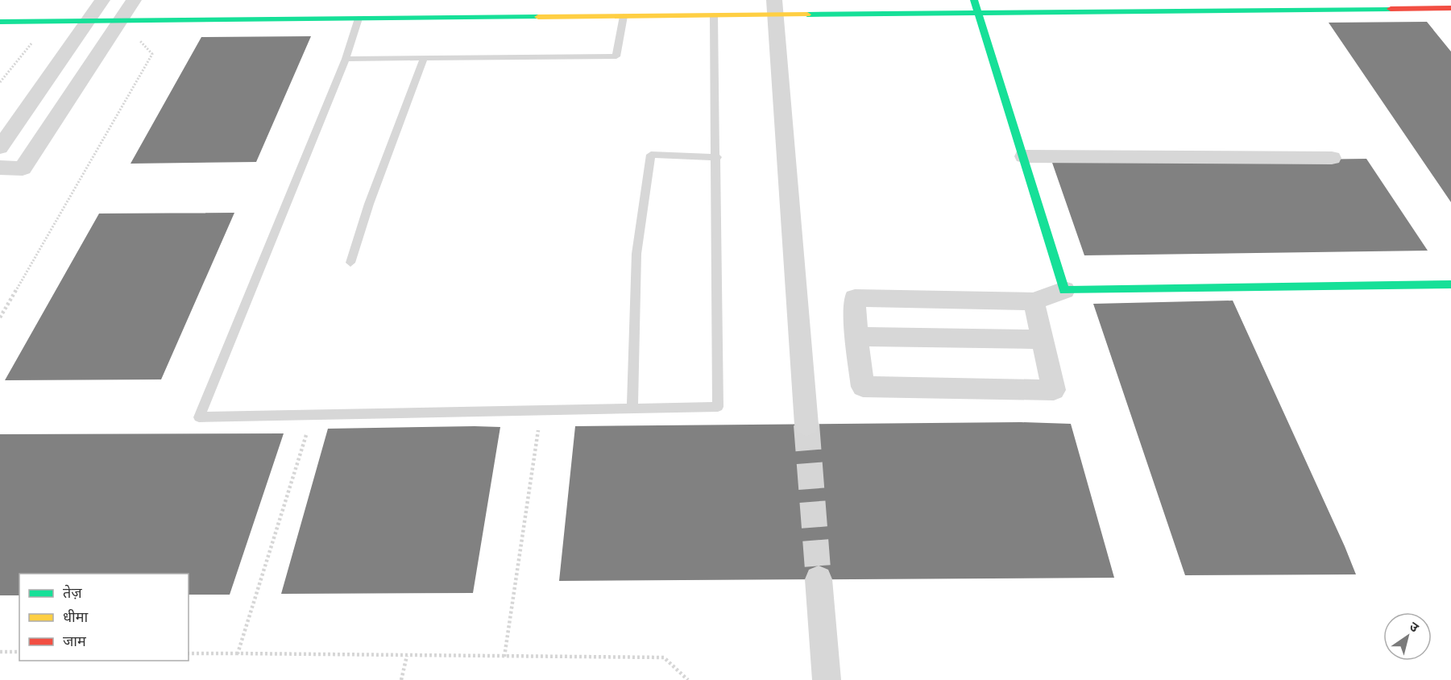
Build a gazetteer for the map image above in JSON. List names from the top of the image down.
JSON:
{
  "legend": ["तेज़", "धीमा", "जाम"],
  "north": "top right"
}
